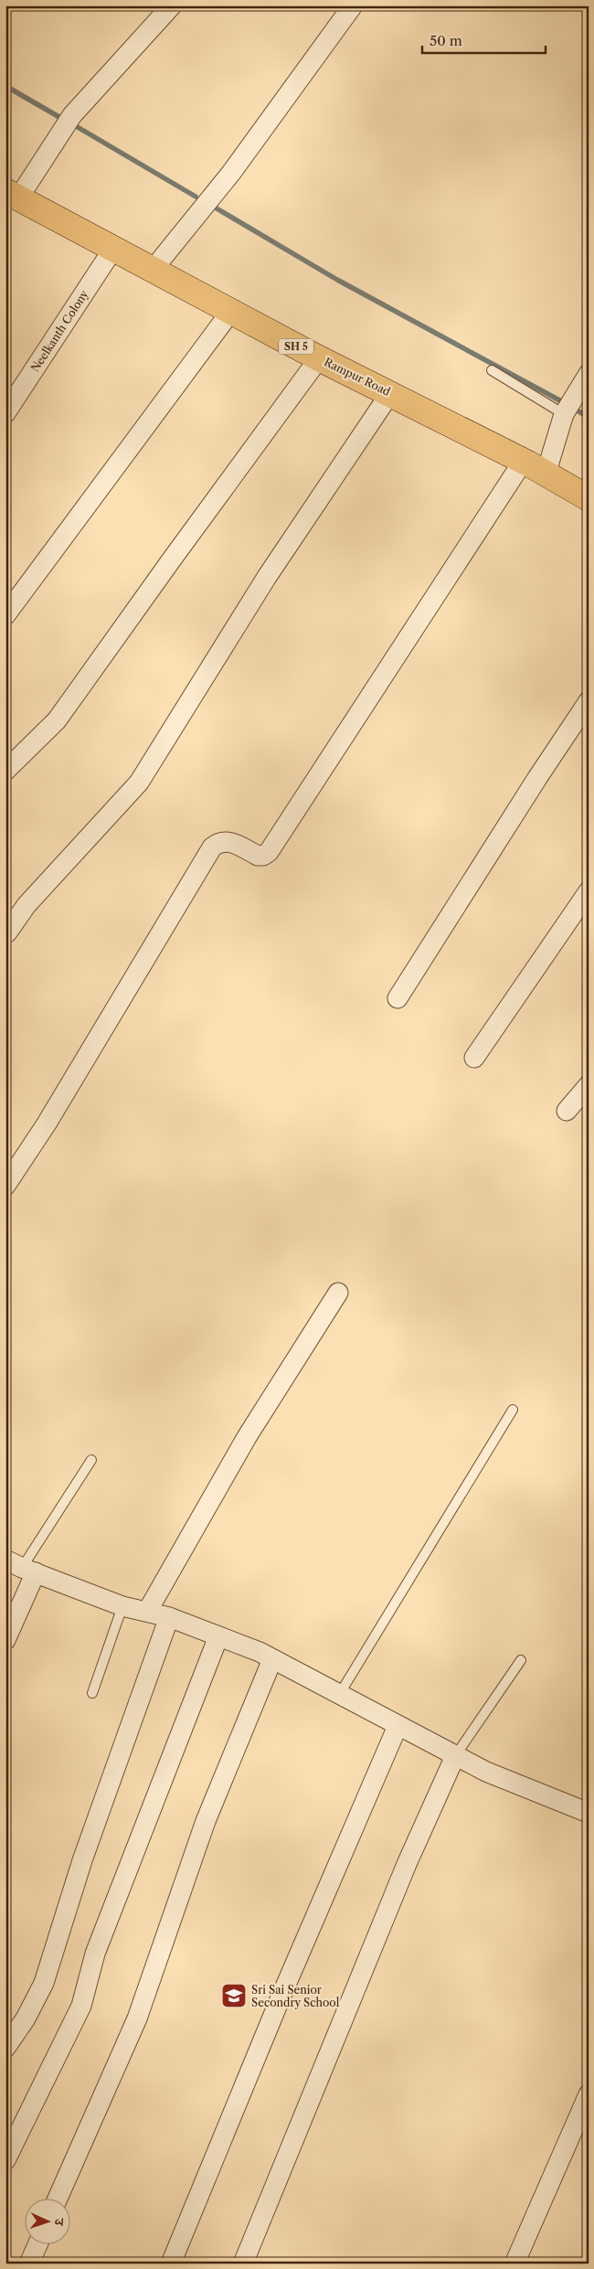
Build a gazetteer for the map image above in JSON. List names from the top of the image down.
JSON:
{
  "streets": {
    "main road": ["SH 5", "Rampur Road"],
    "street": ["Neelkanth Colony"]
  },
  "crossings": [
    ["Neelkanth Colony", "Rampur Road"]
  ],
  "places": {
    "school or university": ["Sri Sai Senior Secondry School"]
  },
  "scale_bar": "50 m",
  "north": "right"
}
